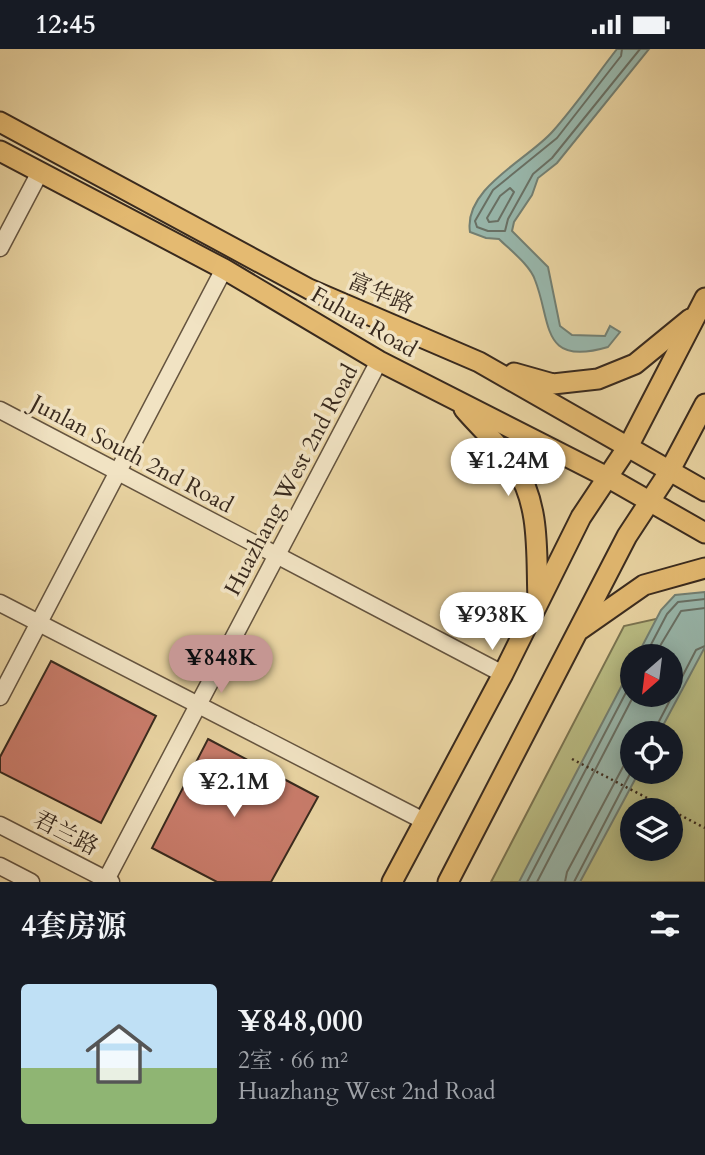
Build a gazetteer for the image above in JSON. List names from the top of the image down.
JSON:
{
  "streets": {
    "main road": ["富华路", "Fuhua Road"],
    "street": ["Junlan South 2nd Road", "Huazhang West 2nd Road", "君兰路"]
  },
  "crossings": [
    ["Fuhua Road", "Huazhang West 2nd Road"],
    ["Junlan South 2nd Road", "Huazhang West 2nd Road"],
    ["Huazhang West 2nd Road", "君兰路"]
  ],
  "north": "bottom left",
  "page": {
    "status": "12:45",
    "price": [
      "¥1.24M",
      "¥938K",
      "¥848K",
      "¥2.1M"
    ],
    "heading": "4套房源",
    "list": [
      {
        "name": "¥848,000",
        "note": "2室 · 66 m² · Huazhang West 2nd Road"
      }
    ]
  }
}
